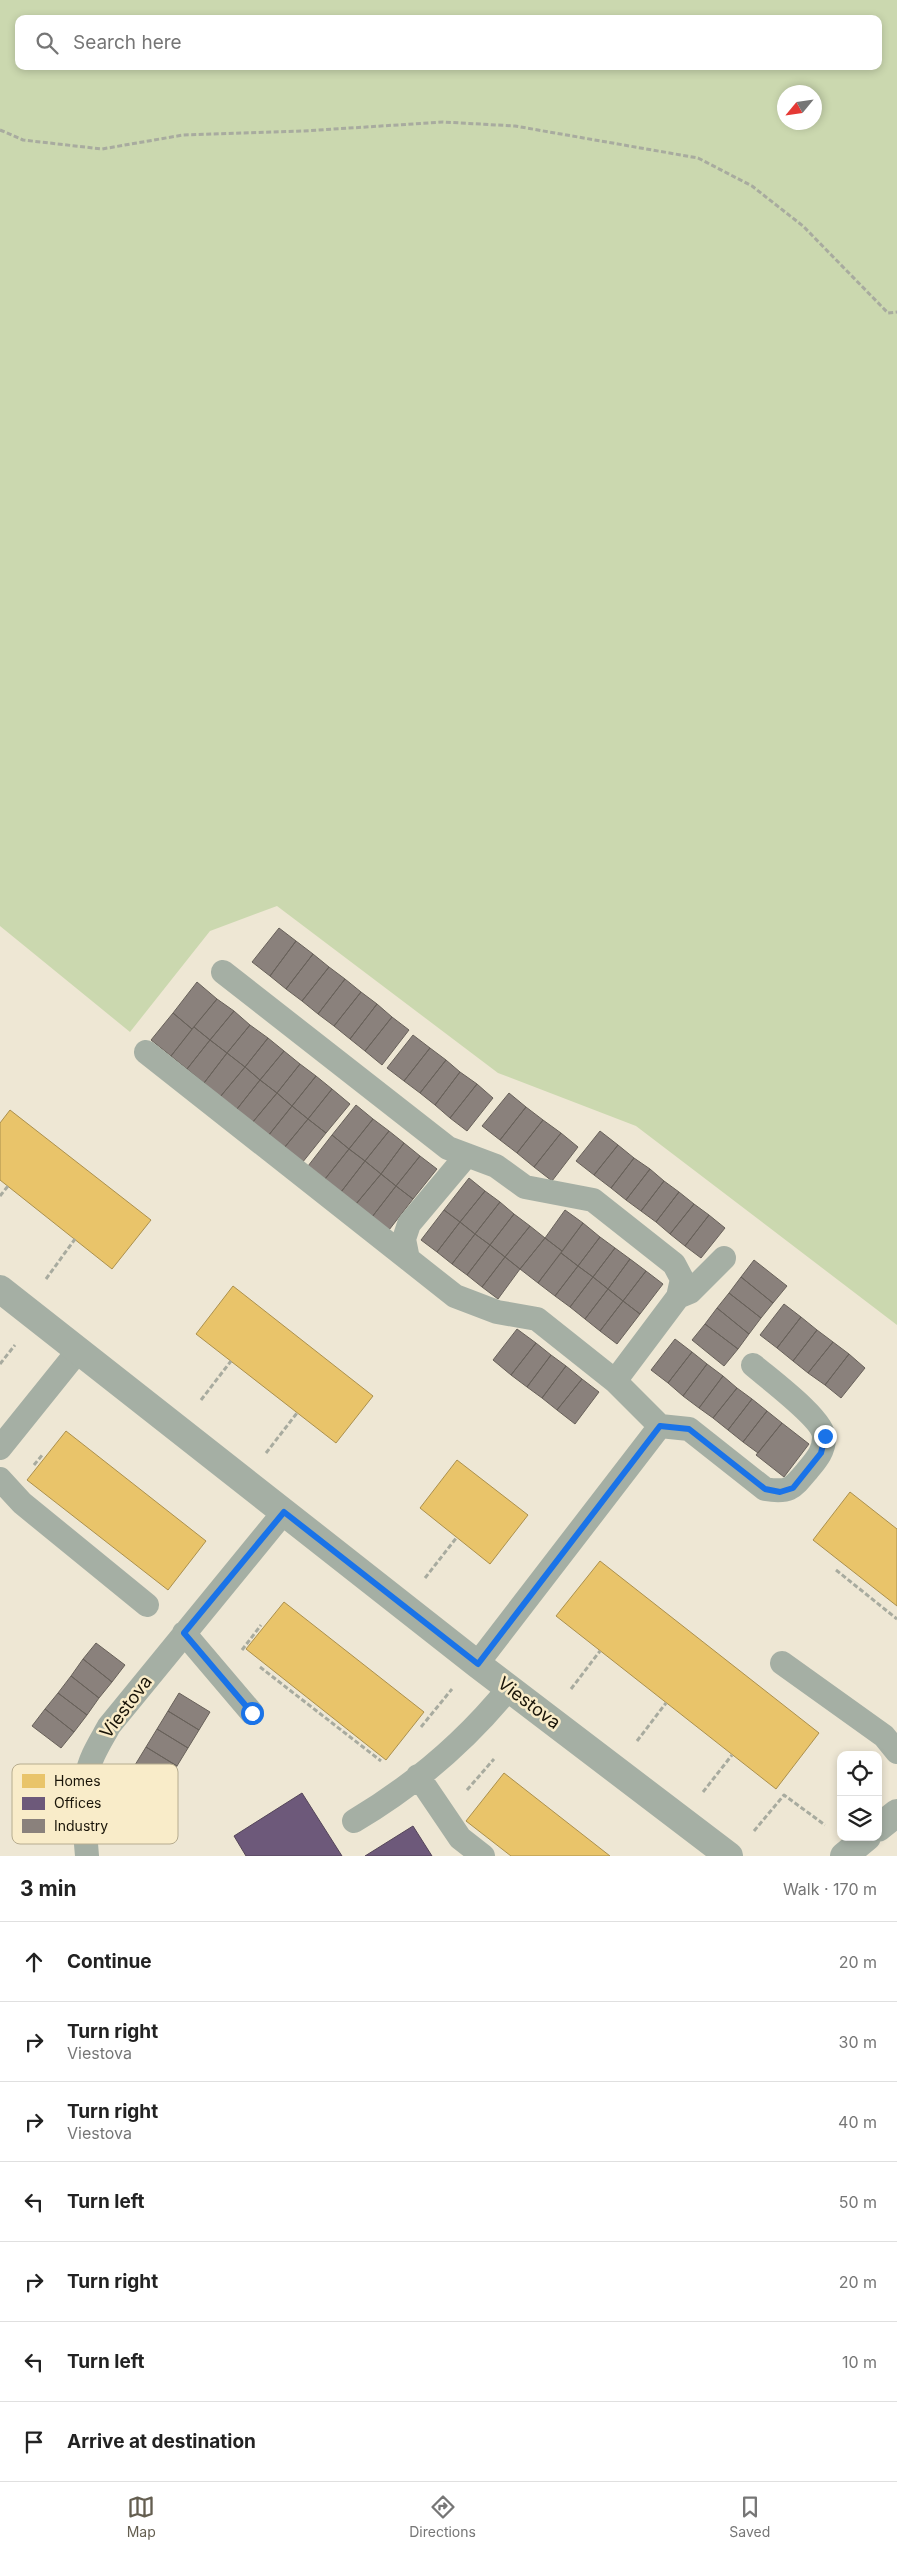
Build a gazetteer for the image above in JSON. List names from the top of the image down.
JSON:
{
  "streets": {
    "street": ["Viestova"]
  },
  "legend": ["Homes", "Offices", "Industry"],
  "north": "bottom left",
  "page": {
    "search": "Search here",
    "heading": ["3 min", "Walk · 170 m"],
    "list": [
      ["Continue", "20 m"],
      ["Turn right", "Viestova", "30 m"],
      ["Turn right", "Viestova", "40 m"],
      ["Turn left", "50 m"],
      ["Turn right", "20 m"],
      ["Turn left", "10 m"],
      "Arrive at destination"
    ],
    "nav": ["Map", "Directions", "Saved"]
  }
}
